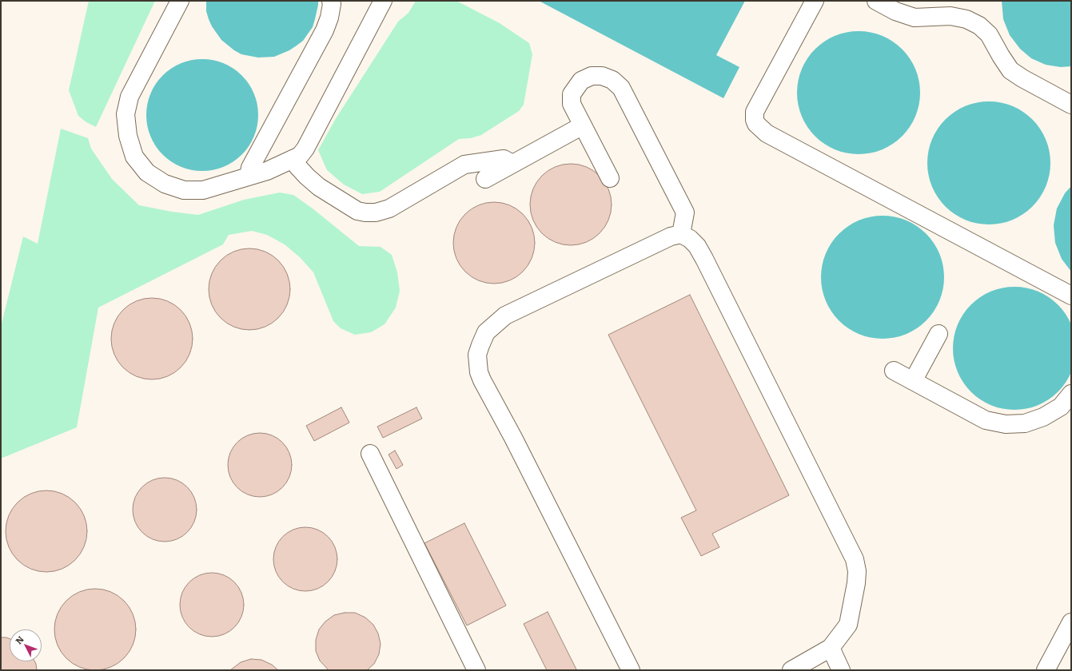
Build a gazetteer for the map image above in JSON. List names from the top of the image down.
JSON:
{
  "north": "top left"
}
